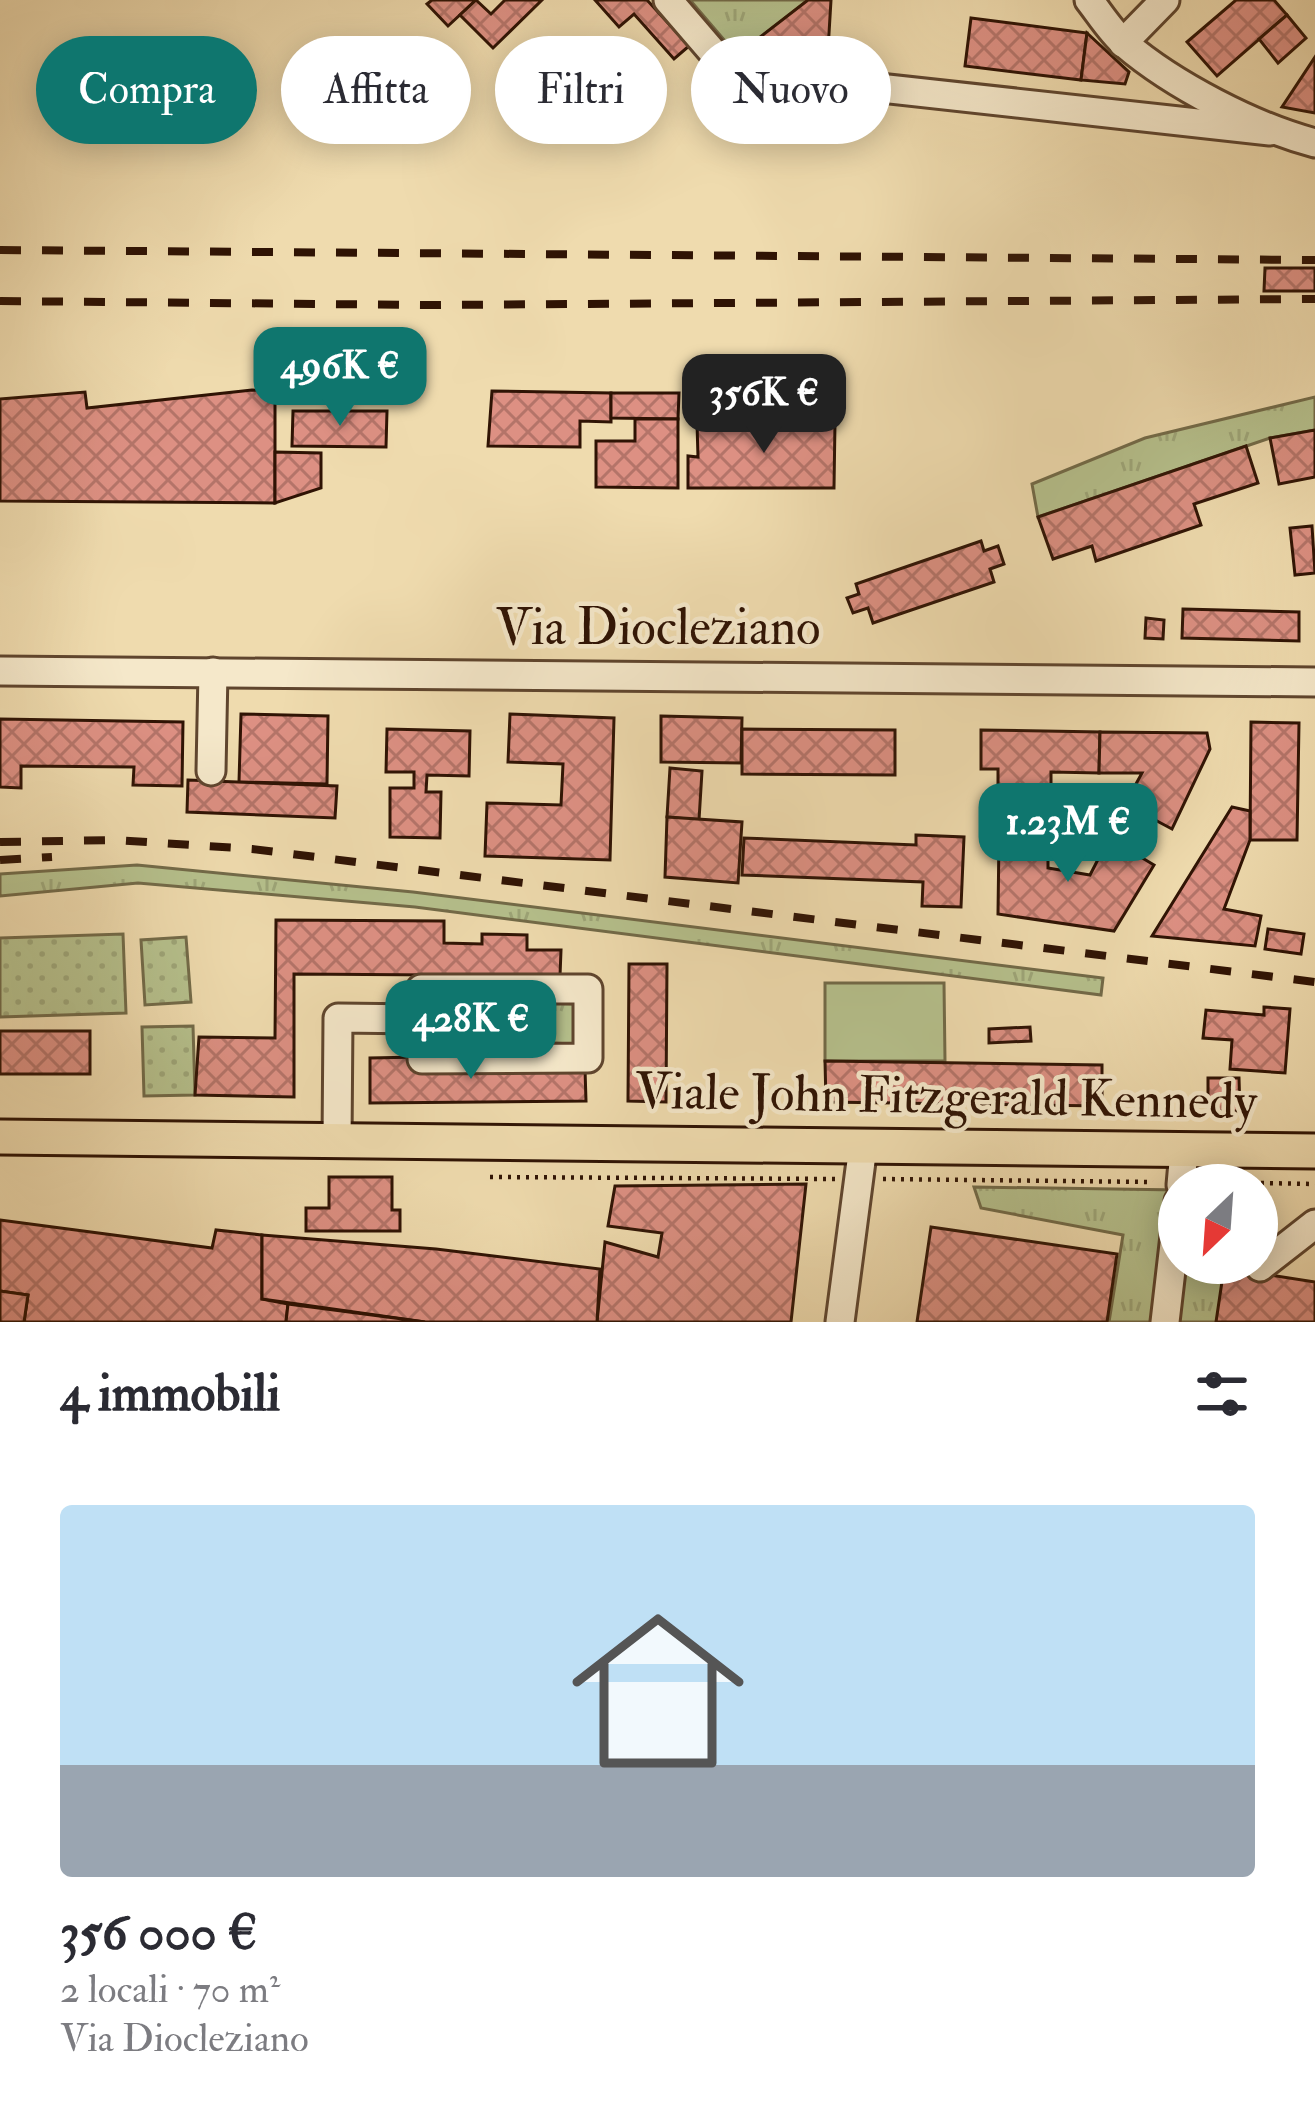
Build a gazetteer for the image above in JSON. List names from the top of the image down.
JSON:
{
  "streets": {
    "main road": ["Viale John Fitzgerald Kennedy"],
    "street": ["Via Diocleziano"]
  },
  "north": "bottom left",
  "page": {
    "chip": [
      "Compra",
      "Affitta",
      "Filtri",
      "Nuovo"
    ],
    "price": [
      "496K €",
      "356K €",
      "1.23M €",
      "428K €"
    ],
    "heading": "4 immobili",
    "list": [
      {
        "name": "356 000 €",
        "note": "2 locali · 70 m² · Via Diocleziano"
      }
    ]
  }
}
